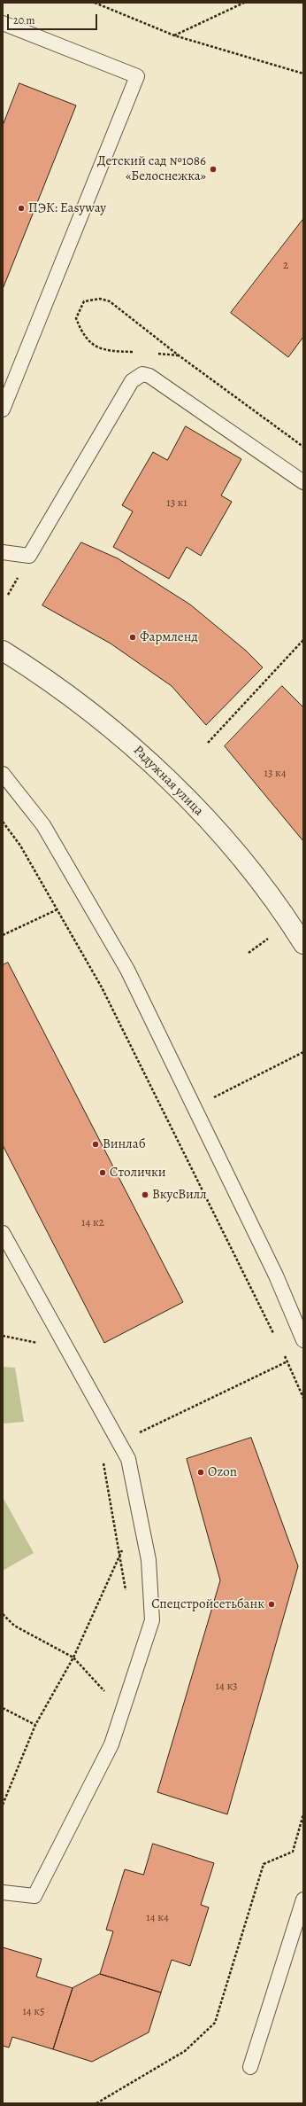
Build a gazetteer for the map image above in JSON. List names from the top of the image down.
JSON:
{
  "streets": {
    "street": ["Радужная улица"]
  },
  "places": [
    "Детский сад №1086 «Белоснежка»",
    "ПЭК: Easyway",
    "Фармленд",
    "Винлаб",
    "Столички",
    "ВкусВилл",
    "Ozon",
    "Спецстройсетьбанк"
  ],
  "house_numbers": [
    "2",
    "13 к1",
    "13 к4",
    "14 к2",
    "14 к3",
    "14 к4",
    "14 к5"
  ],
  "scale_bar": "20 m"
}
